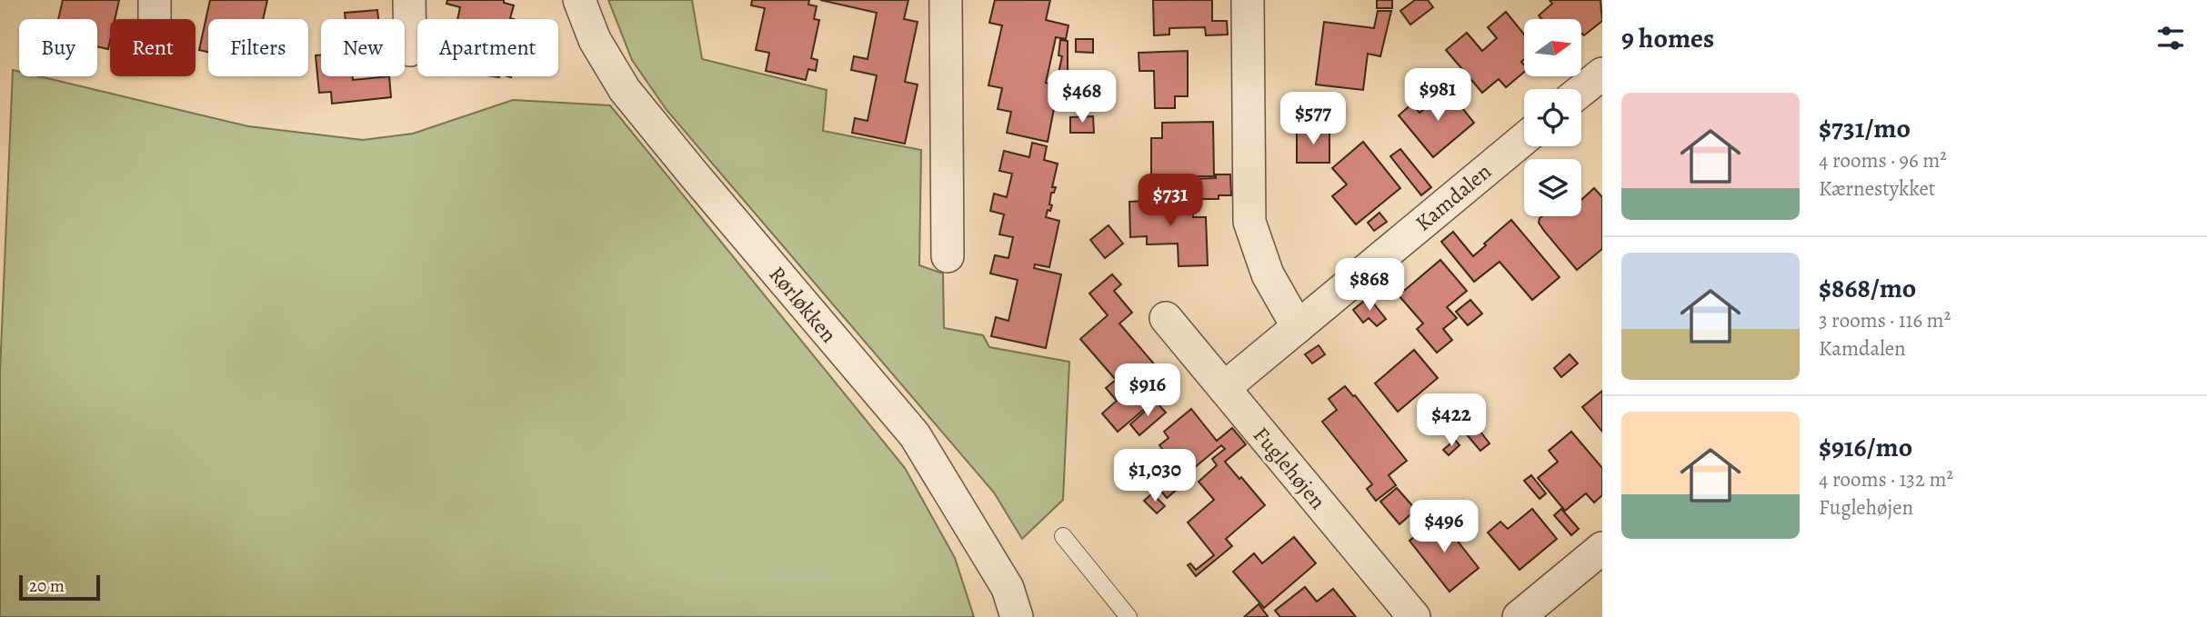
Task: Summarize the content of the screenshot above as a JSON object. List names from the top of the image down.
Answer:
{
  "streets": {
    "street": ["Kamdalen", "Rørløkken", "Fuglehøjen"]
  },
  "crossings": [
    ["Kamdalen", "Fuglehøjen"]
  ],
  "scale_bar": "20 m",
  "north": "right",
  "page": {
    "heading": "9 homes",
    "chip": [
      "Buy",
      "Rent",
      "Filters",
      "New",
      "Apartment"
    ],
    "price": [
      "$981",
      "$468",
      "$577",
      "$731",
      "$868",
      "$916",
      "$422",
      "$1,030",
      "$496"
    ],
    "list": [
      {
        "name": "$731/mo",
        "note": "4 rooms · 96 m² · Kærnestykket"
      },
      {
        "name": "$868/mo",
        "note": "3 rooms · 116 m² · Kamdalen"
      },
      {
        "name": "$916/mo",
        "note": "4 rooms · 132 m² · Fuglehøjen"
      }
    ],
    "scale": "20 m"
  }
}
